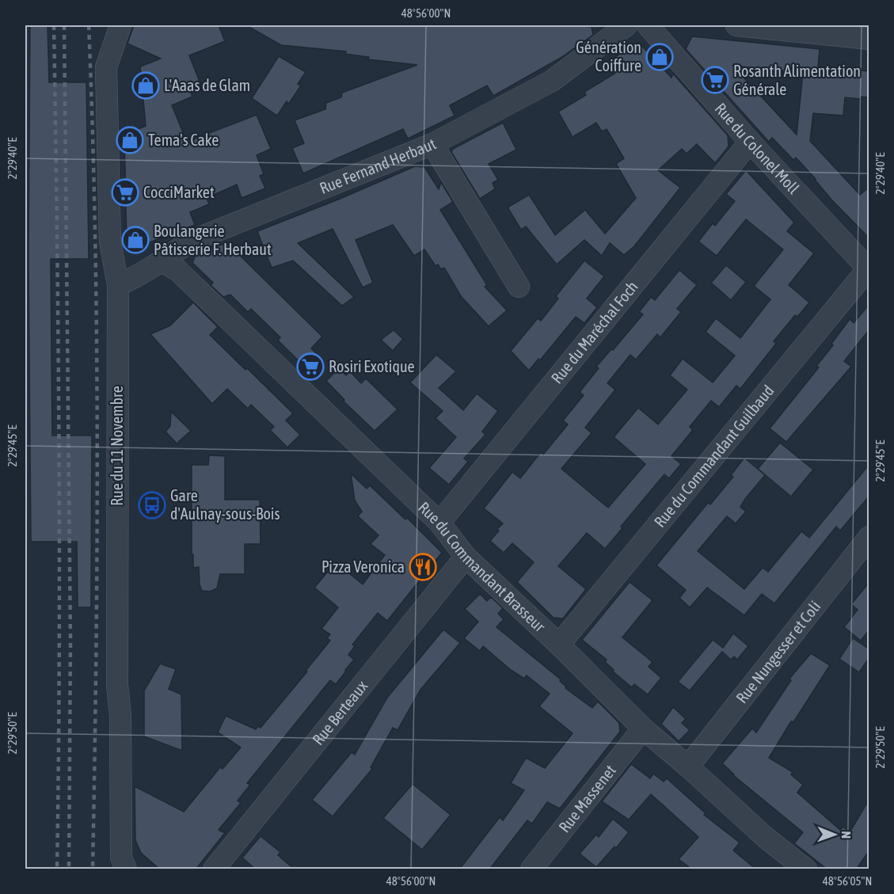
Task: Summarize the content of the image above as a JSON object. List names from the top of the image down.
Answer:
{
  "streets": {
    "street": [
      "Rue du Colonel Moll",
      "Rue Fernand Herbaut",
      "Rue du Maréchal Foch",
      "Rue du 11 Novembre",
      "Rue du Commandant Guilbaud",
      "Rue du Commandant Brasseur",
      "Rue Nungesser et Coli",
      "Rue Berteaux",
      "Rue Massenet"
    ]
  },
  "crossings": [
    ["Rue du Colonel Moll", "Rue du Maréchal Foch"],
    ["Rue du Colonel Moll", "Rue du Commandant Guilbaud"],
    ["Rue Fernand Herbaut", "Rue du 11 Novembre"],
    ["Rue Fernand Herbaut", "Rue du Commandant Brasseur"],
    ["Rue du Maréchal Foch", "Rue du Commandant Brasseur"],
    ["Rue du Commandant Guilbaud", "Rue du Commandant Brasseur"],
    ["Rue du Commandant Brasseur", "Rue Nungesser et Coli"],
    ["Rue du Commandant Brasseur", "Rue Berteaux"],
    ["Rue du Commandant Brasseur", "Rue Massenet"]
  ],
  "places": {
    "shop": [
      "Génération Coiffure",
      "L'Aaas de Glam",
      "Tema's Cake",
      "Boulangerie Pâtisserie F. Herbaut"
    ],
    "supermarket": ["Rosanth Alimentation Générale", "CocciMarket", "Rosiri Exotique"],
    "bus stop": ["Gare d'Aulnay-sous-Bois"],
    "restaurant": ["Pizza Veronica"]
  },
  "north": "right",
  "coordinates": [
    "48°56'00\"N",
    "2°29'40\"E",
    "2°29'45\"E",
    "2°29'50\"E",
    "48°56'05\"N"
  ]
}
